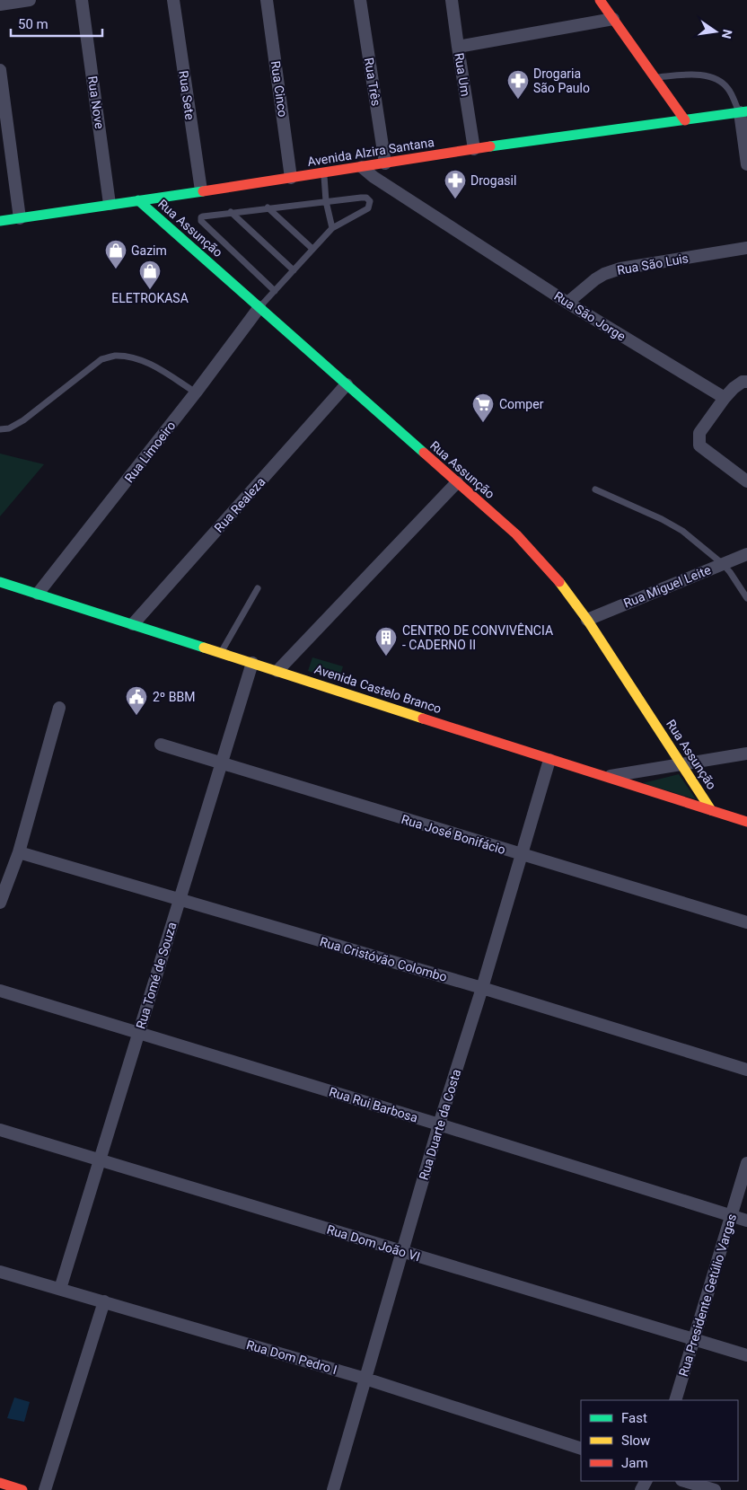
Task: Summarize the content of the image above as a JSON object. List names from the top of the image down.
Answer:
{
  "streets": {
    "street": [
      "Rua Um",
      "Rua Três",
      "Rua Cinco",
      "Rua Sete",
      "Rua Nove",
      "Avenida Alzira Santana",
      "Rua Assunção",
      "Rua São Luis",
      "Rua São Jorge",
      "Rua Limoeiro",
      "Rua Realeza",
      "Rua Miguel Leite",
      "Avenida Castelo Branco",
      "Rua José Bonifácio",
      "Rua Cristóvão Colombo",
      "Rua Tomé de Souza",
      "Rua Rui Barbosa",
      "Rua Duarte da Costa",
      "Rua Dom João VI",
      "Rua Presidente Getúlio Vargas",
      "Rua Dom Pedro I"
    ]
  },
  "crossings": [
    ["Rua Um", "Avenida Alzira Santana"],
    ["Rua Três", "Avenida Alzira Santana"],
    ["Rua Cinco", "Avenida Alzira Santana"],
    ["Rua Sete", "Avenida Alzira Santana"],
    ["Rua Nove", "Avenida Alzira Santana"],
    ["Avenida Alzira Santana", "Rua Assunção"],
    ["Avenida Alzira Santana", "Rua São Jorge"],
    ["Rua Assunção", "Rua Limoeiro"],
    ["Rua Assunção", "Rua Realeza"],
    ["Rua Assunção", "Rua Miguel Leite"],
    ["Rua Assunção", "Avenida Castelo Branco"],
    ["Rua São Luis", "Rua São Jorge"],
    ["Rua Limoeiro", "Avenida Castelo Branco"],
    ["Rua Realeza", "Avenida Castelo Branco"],
    ["Avenida Castelo Branco", "Rua Tomé de Souza"],
    ["Avenida Castelo Branco", "Rua Duarte da Costa"],
    ["Rua José Bonifácio", "Rua Tomé de Souza"],
    ["Rua José Bonifácio", "Rua Duarte da Costa"],
    ["Rua Cristóvão Colombo", "Rua Tomé de Souza"],
    ["Rua Cristóvão Colombo", "Rua Duarte da Costa"],
    ["Rua Tomé de Souza", "Rua Rui Barbosa"],
    ["Rua Tomé de Souza", "Rua Dom João VI"],
    ["Rua Tomé de Souza", "Rua Dom Pedro I"],
    ["Rua Rui Barbosa", "Rua Duarte da Costa"],
    ["Rua Rui Barbosa", "Rua Presidente Getúlio Vargas"],
    ["Rua Duarte da Costa", "Rua Dom João VI"],
    ["Rua Duarte da Costa", "Rua Dom Pedro I"],
    ["Rua Dom João VI", "Rua Presidente Getúlio Vargas"]
  ],
  "places": {
    "pharmacy": ["Drogaria São Paulo", "Drogasil"],
    "shop": ["Gazim", "ELETROKASA"],
    "supermarket": ["Comper"],
    "building": ["CENTRO DE CONVIVÊNCIA - CADERNO II"],
    "public building": ["2º BBM"]
  },
  "legend": ["Fast", "Slow", "Jam"],
  "scale_bar": "50 m",
  "north": "right"
}
